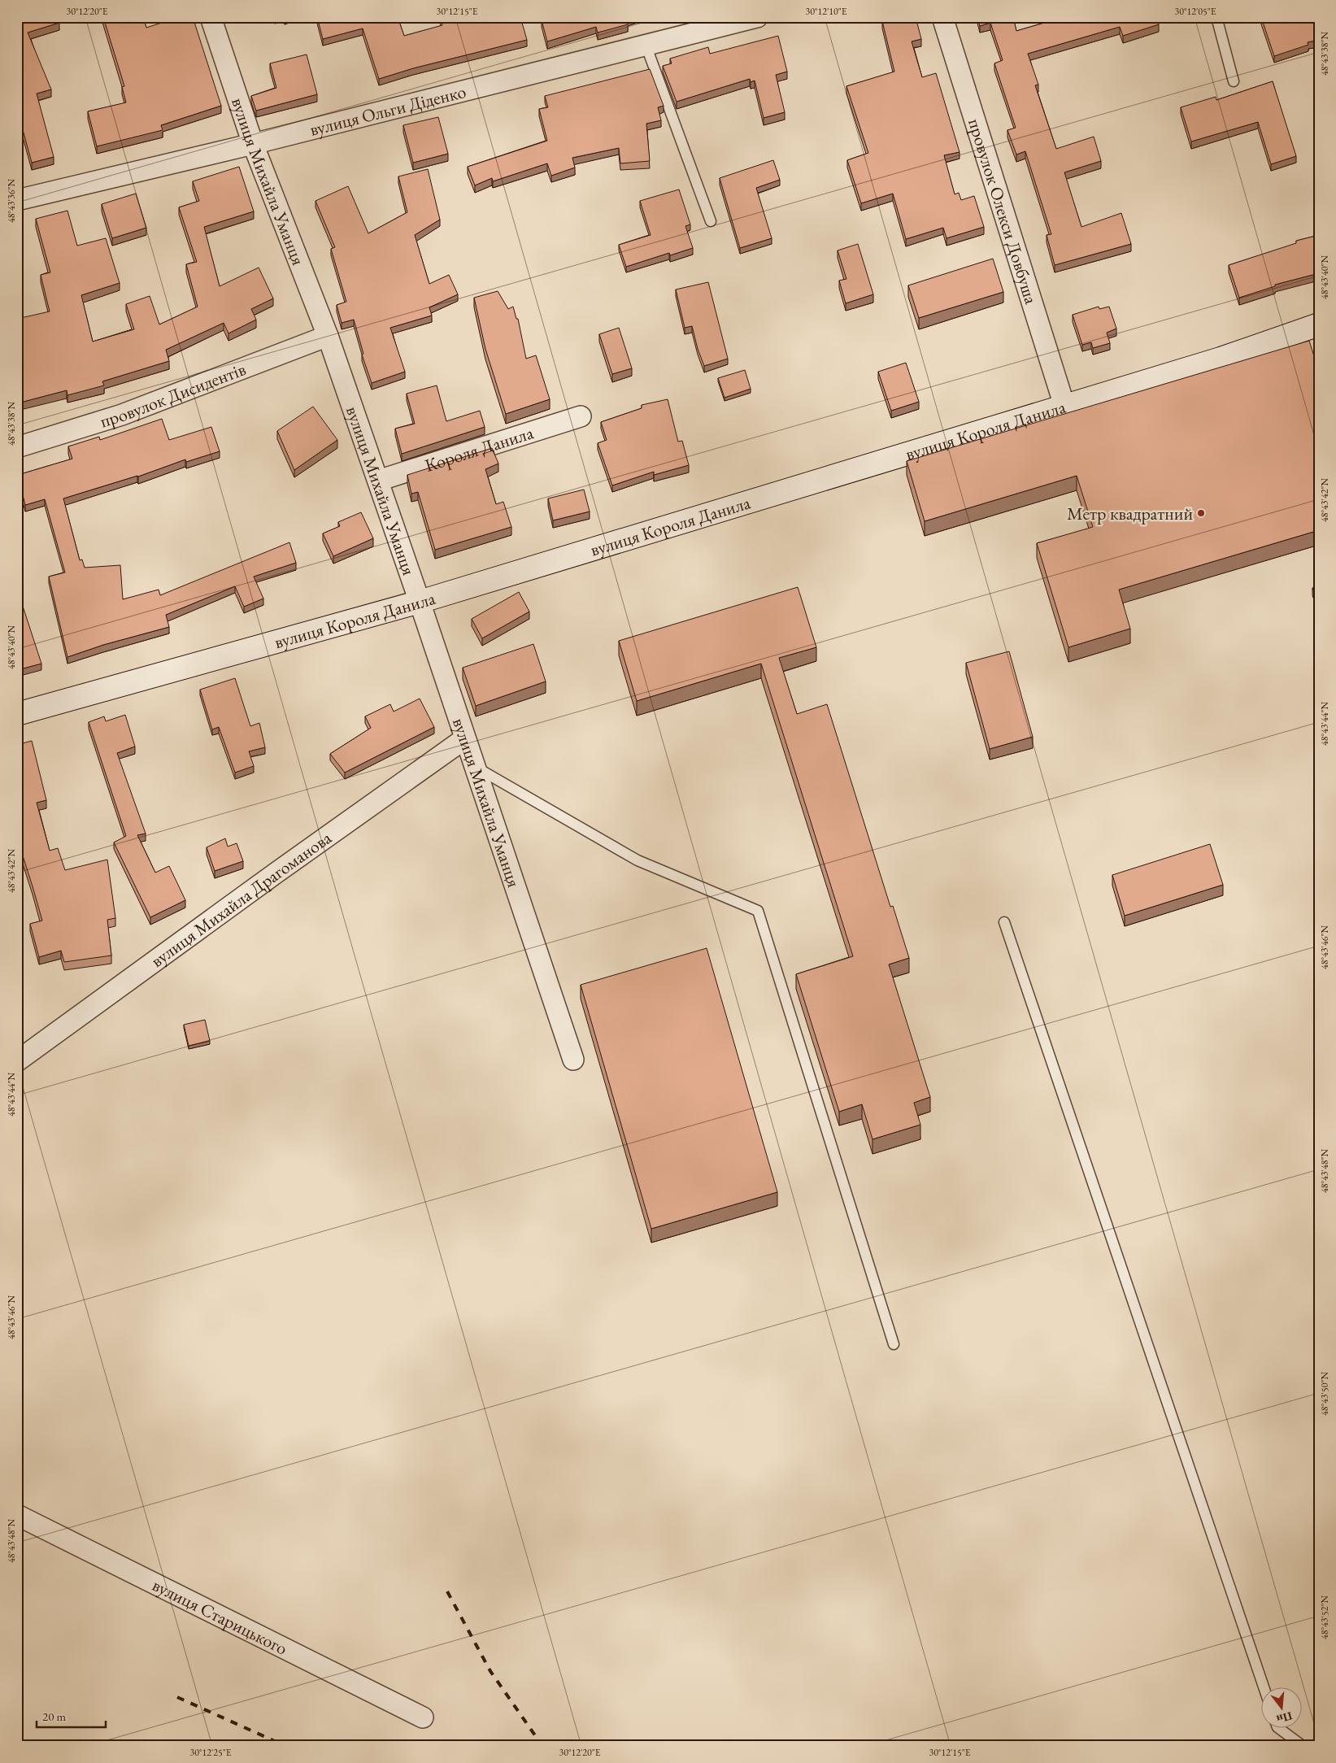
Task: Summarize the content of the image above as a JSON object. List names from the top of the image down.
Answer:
{
  "streets": {
    "main road": ["вулиця Короля Данила"],
    "street": [
      "вулиця Ольги Діденко",
      "вулиця Михайла Уманця",
      "провулок Олекси Довбуша",
      "провулок Дисидентів",
      "Короля Данила",
      "вулиця Михайла Драгоманова",
      "вулиця Старицького"
    ]
  },
  "crossings": [
    ["вулиця Ольги Діденко", "вулиця Михайла Уманця"],
    ["вулиця Михайла Уманця", "провулок Дисидентів"],
    ["вулиця Михайла Уманця", "вулиця Короля Данила"],
    ["вулиця Михайла Уманця", "Короля Данила"],
    ["вулиця Михайла Уманця", "вулиця Михайла Драгоманова"],
    ["провулок Олекси Довбуша", "вулиця Короля Данила"]
  ],
  "places": ["Метр квадратний"],
  "scale_bar": "20 m",
  "north": "bottom",
  "coordinates": [
    "30°12'20\"E",
    "30°12'15\"E",
    "30°12'10\"E",
    "30°12'05\"E",
    "48°43'38\"N",
    "48°43'36\"N",
    "48°43'40\"N",
    "48°43'42\"N",
    "48°43'44\"N",
    "48°43'46\"N",
    "48°43'48\"N",
    "48°43'50\"N",
    "48°43'52\"N",
    "30°12'25\"E"
  ]
}
